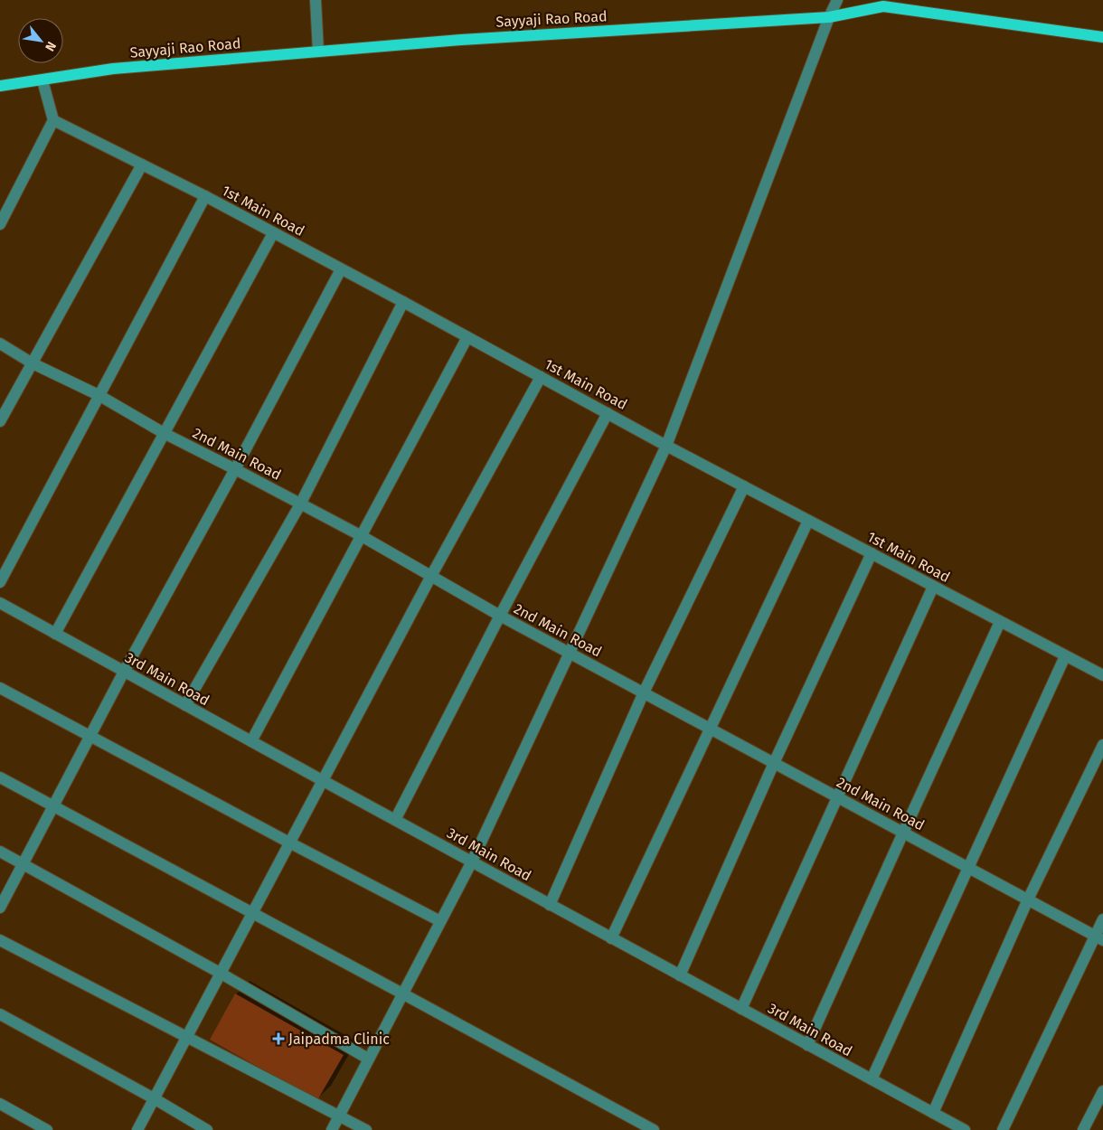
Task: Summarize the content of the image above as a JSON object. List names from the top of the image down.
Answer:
{
  "streets": {
    "main road": ["Sayyaji Rao Road"],
    "street": ["1st Main Road", "2nd Main Road", "3rd Main Road"]
  },
  "places": {
    "health": ["Jaipadma Clinic"]
  },
  "north": "bottom right"
}
